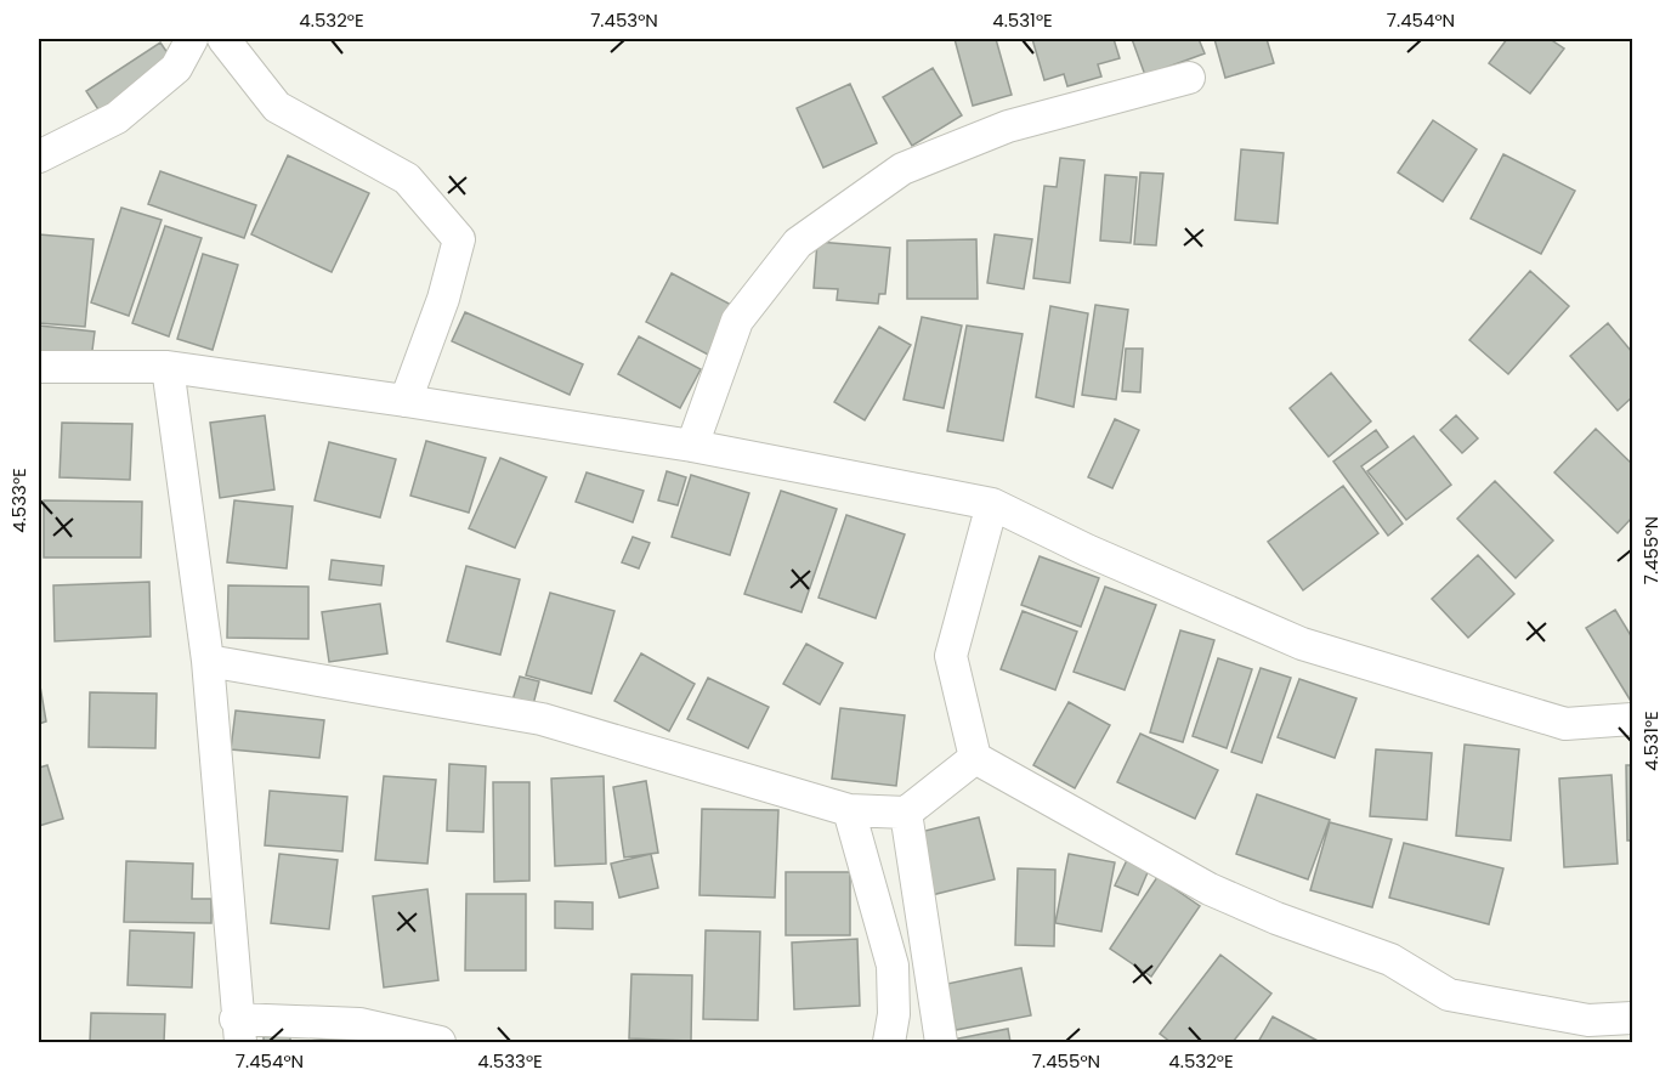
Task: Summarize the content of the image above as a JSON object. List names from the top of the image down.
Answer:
{
  "coordinates": [
    "4.532°E",
    "7.453°N",
    "4.531°E",
    "7.454°N",
    "4.533°E",
    "7.455°N"
  ]
}
